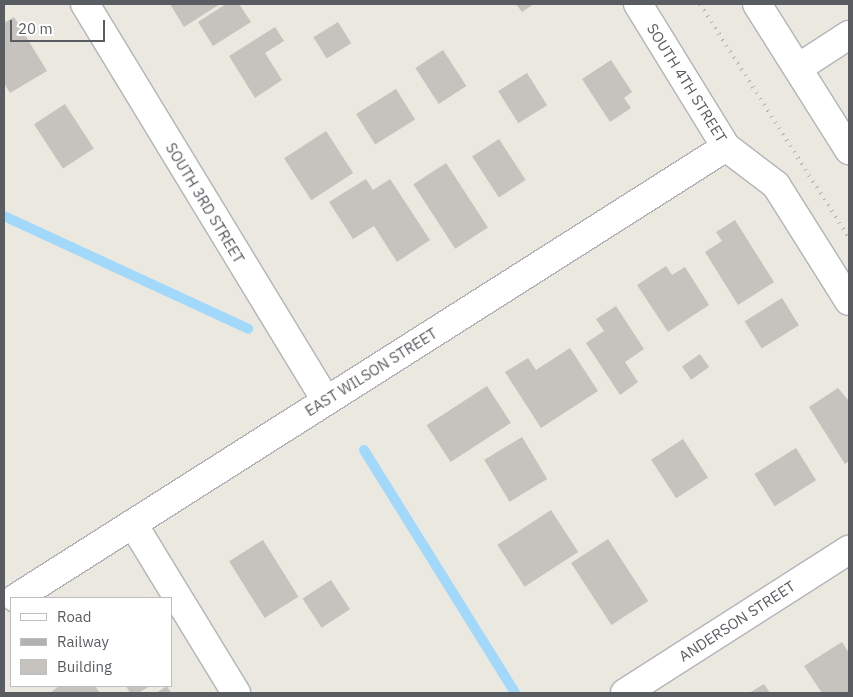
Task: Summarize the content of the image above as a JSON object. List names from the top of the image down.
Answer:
{
  "streets": {
    "street": [
      "SOUTH 4TH STREET",
      "SOUTH 3RD STREET",
      "EAST WILSON STREET",
      "ANDERSON STREET"
    ]
  },
  "crossings": [
    ["SOUTH 4TH STREET", "EAST WILSON STREET"],
    ["SOUTH 3RD STREET", "EAST WILSON STREET"]
  ],
  "legend": ["Road", "Railway", "Building"],
  "scale_bar": "20 m"
}
